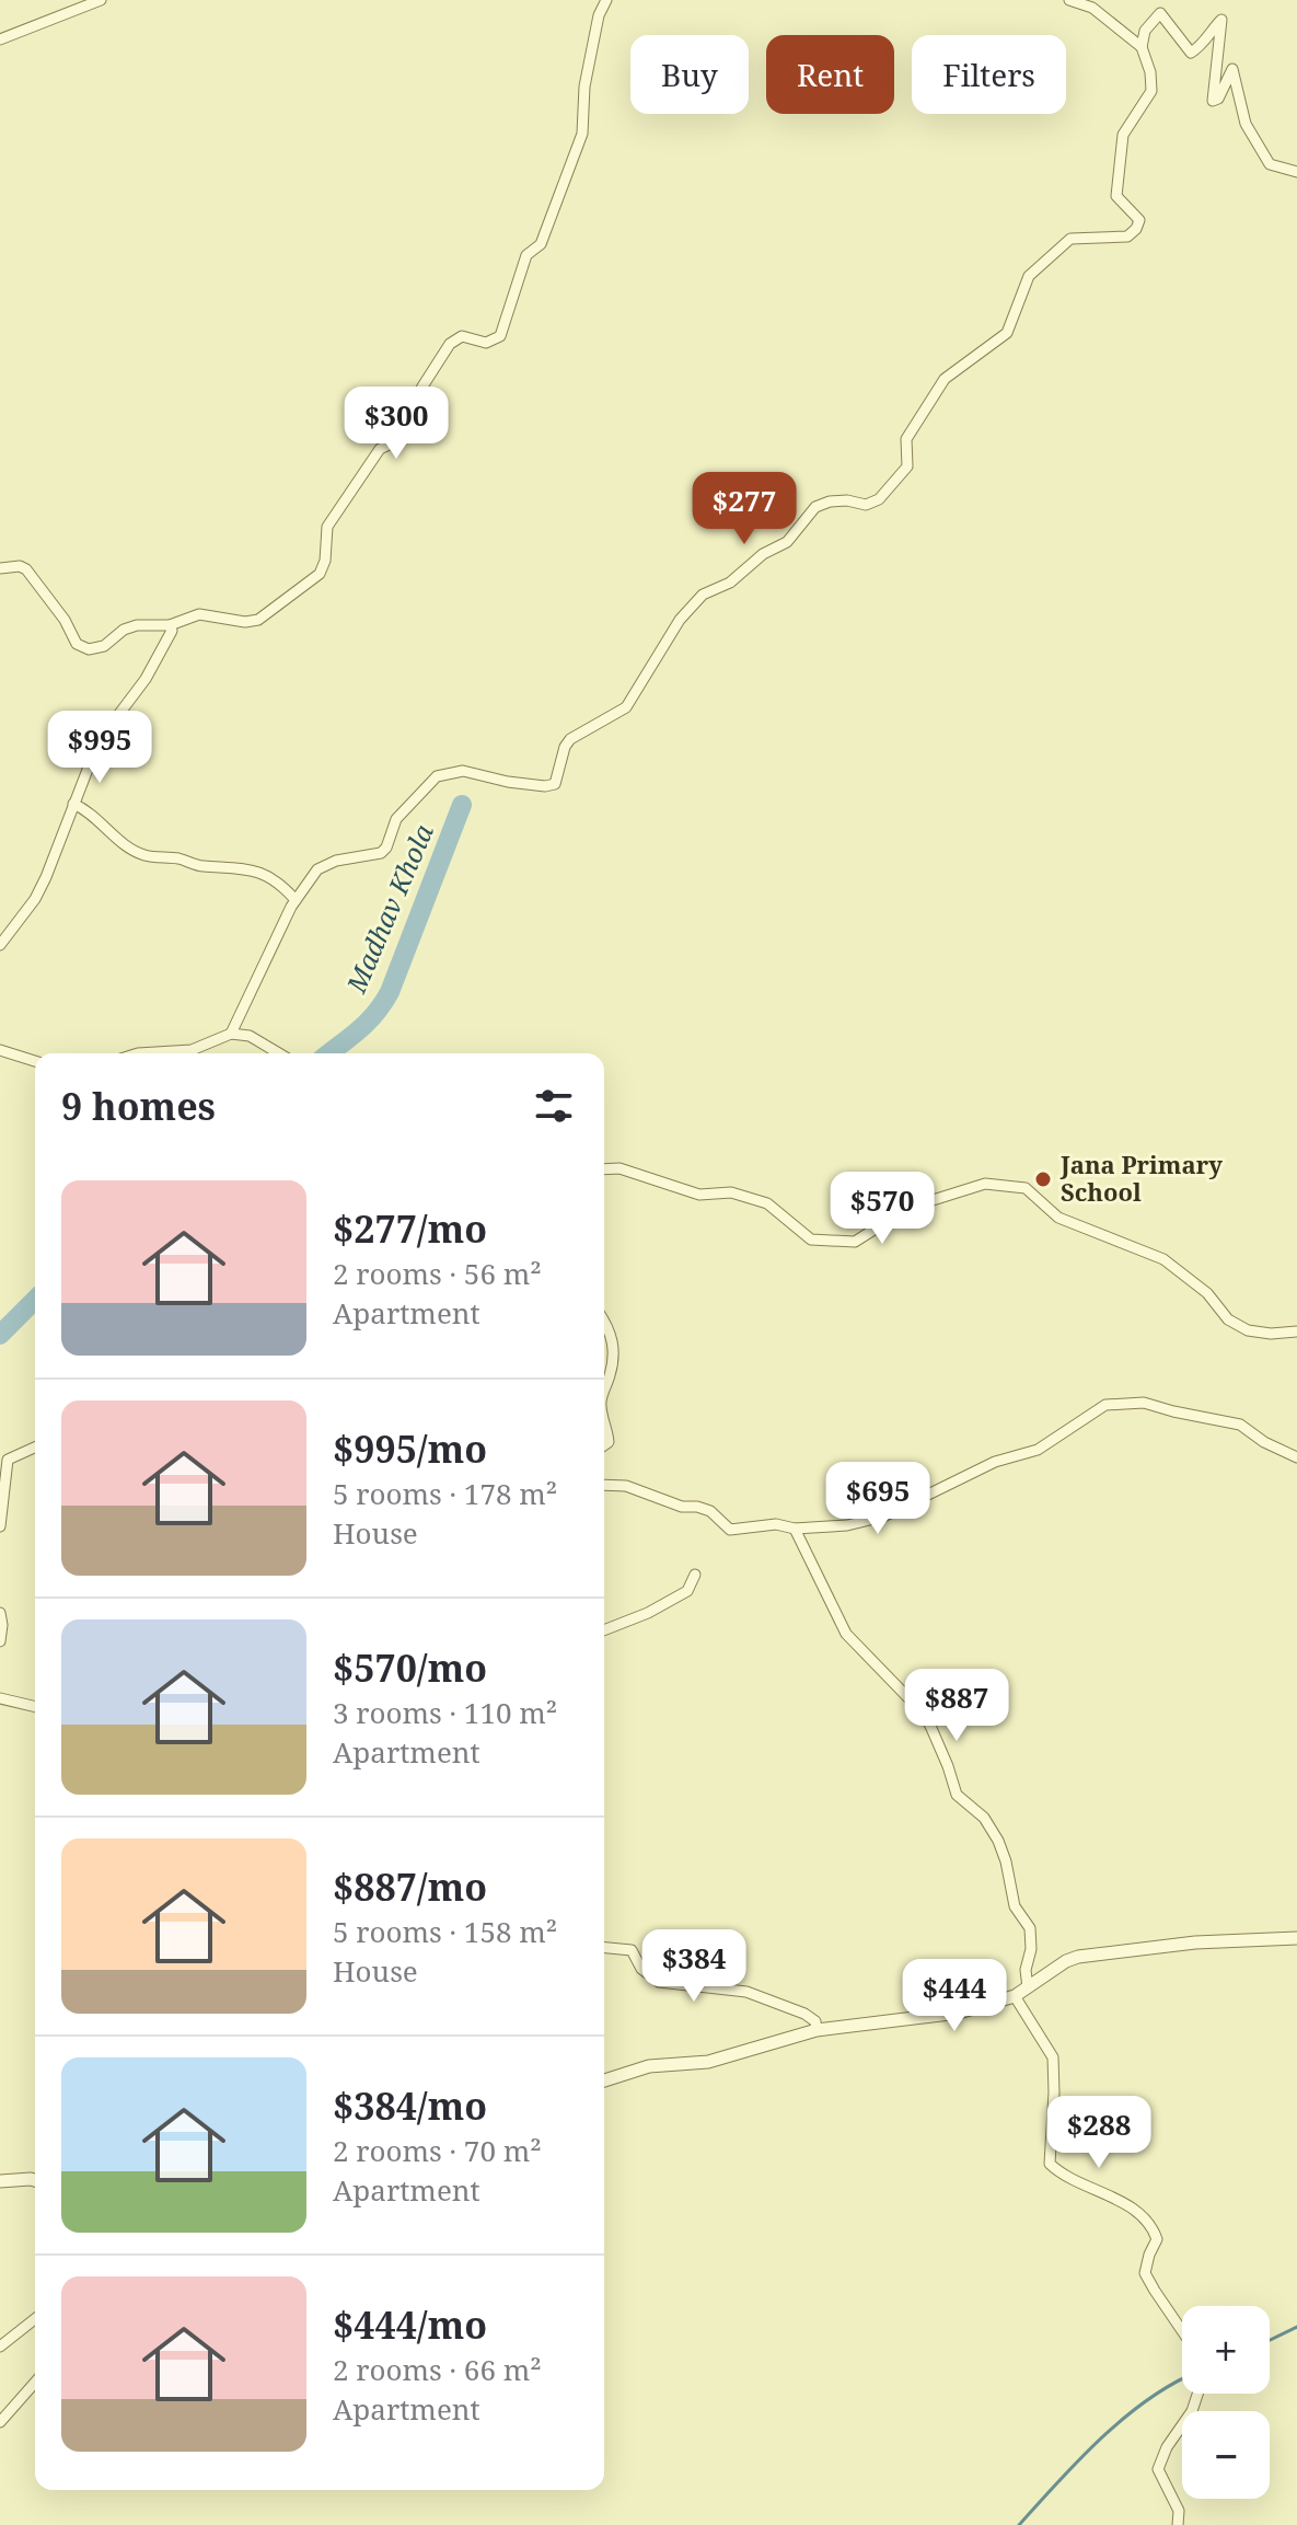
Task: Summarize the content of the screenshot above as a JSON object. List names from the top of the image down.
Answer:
{
  "water": ["Madhav Khola"],
  "places": ["Jana Primary School"],
  "page": {
    "chip": ["Buy", "Rent", "Filters"],
    "price": [
      "$300",
      "$277",
      "$995",
      "$570",
      "$695",
      "$887",
      "$384",
      "$444",
      "$288"
    ],
    "heading": "9 homes",
    "list": [
      {
        "name": "$277/mo",
        "note": "2 rooms · 56 m² · Apartment"
      },
      {
        "name": "$995/mo",
        "note": "5 rooms · 178 m² · House"
      },
      {
        "name": "$570/mo",
        "note": "3 rooms · 110 m² · Apartment"
      },
      {
        "name": "$887/mo",
        "note": "5 rooms · 158 m² · House"
      },
      {
        "name": "$384/mo",
        "note": "2 rooms · 70 m² · Apartment"
      },
      {
        "name": "$444/mo",
        "note": "2 rooms · 66 m² · Apartment"
      }
    ],
    "map_buttons": ["+", "−"]
  }
}
